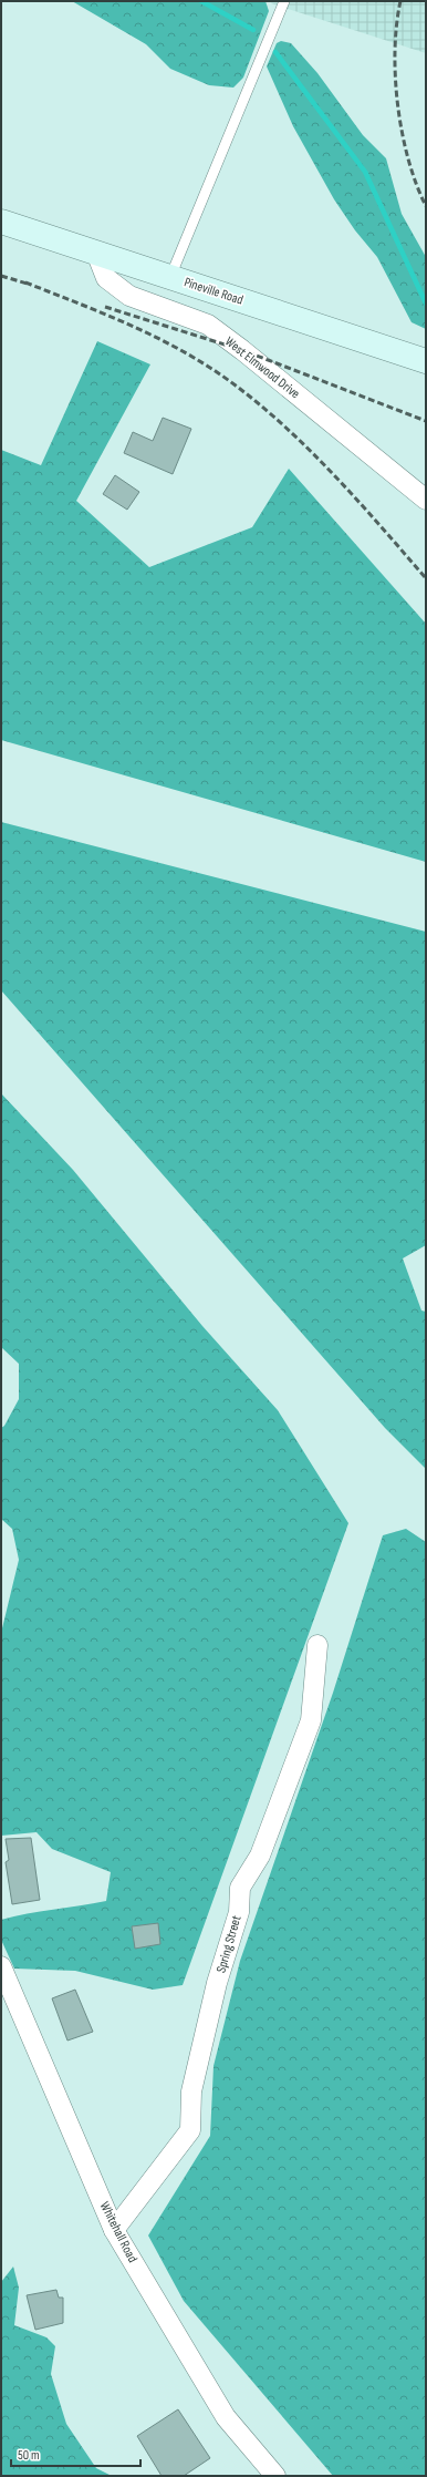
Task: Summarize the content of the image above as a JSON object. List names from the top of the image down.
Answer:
{
  "streets": {
    "main road": ["Pineville Road"],
    "street": ["West Elmwood Drive", "Spring Street", "Whitehall Road"]
  },
  "crossings": [
    ["Pineville Road", "West Elmwood Drive"],
    ["Spring Street", "Whitehall Road"]
  ],
  "scale_bar": "50 m"
}
